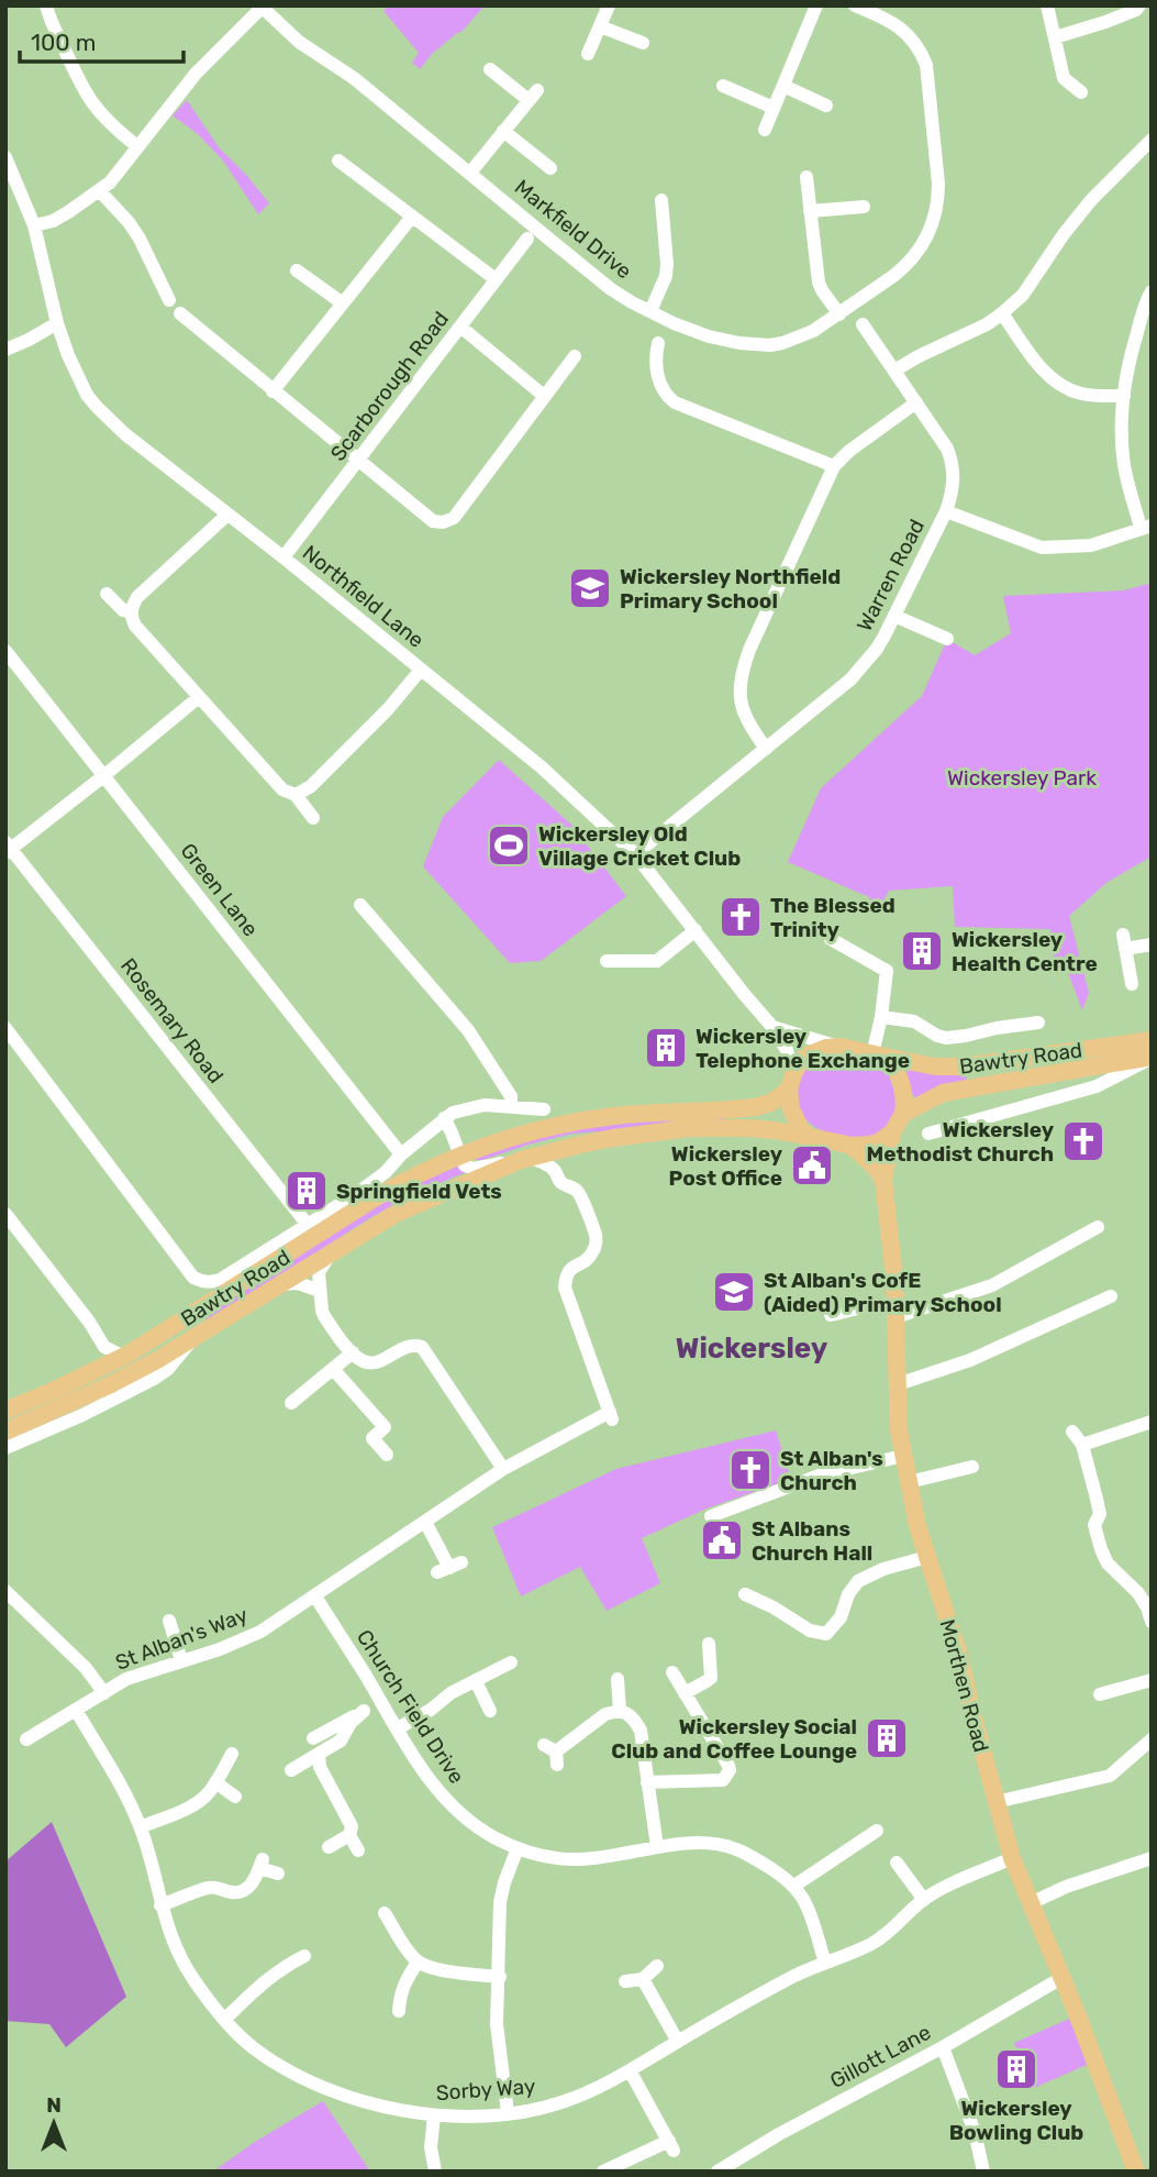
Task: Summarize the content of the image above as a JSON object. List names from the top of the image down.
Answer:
{
  "streets": {
    "main road": ["Bawtry Road", "Morthen Road"],
    "street": [
      "Markfield Drive",
      "Scarborough Road",
      "Warren Road",
      "Northfield Lane",
      "Green Lane",
      "Rosemary Road",
      "St Alban's Way",
      "Church Field Drive",
      "Gillott Lane",
      "Sorby Way"
    ]
  },
  "crossings": [
    ["Scarborough Road", "Northfield Lane"],
    ["Warren Road", "Northfield Lane"],
    ["Northfield Lane", "Bawtry Road"],
    ["Northfield Lane", "Morthen Road"],
    ["Green Lane", "Bawtry Road"],
    ["Rosemary Road", "Bawtry Road"],
    ["Bawtry Road", "Morthen Road"],
    ["St Alban's Way", "Church Field Drive"],
    ["St Alban's Way", "Sorby Way"],
    ["Morthen Road", "Gillott Lane"],
    ["Morthen Road", "Sorby Way"],
    ["Church Field Drive", "Sorby Way"]
  ],
  "districts": ["Wickersley"],
  "parks": ["Wickersley Park"],
  "places": {
    "school or university": ["Wickersley Northfield Primary School", "St Alban's CofE (Aided) Primary School"],
    "sports": ["Wickersley Old Village Cricket Club"],
    "church": ["The Blessed Trinity", "Wickersley Methodist Church", "St Alban's Church"],
    "building": [
      "Wickersley Health Centre",
      "Wickersley Telephone Exchange",
      "Springfield Vets",
      "Wickersley Social Club and Coffee Lounge",
      "Wickersley Bowling Club"
    ],
    "public building": ["Wickersley Post Office", "St Albans Church Hall"]
  },
  "scale_bar": "100 m",
  "north": "top"
}
